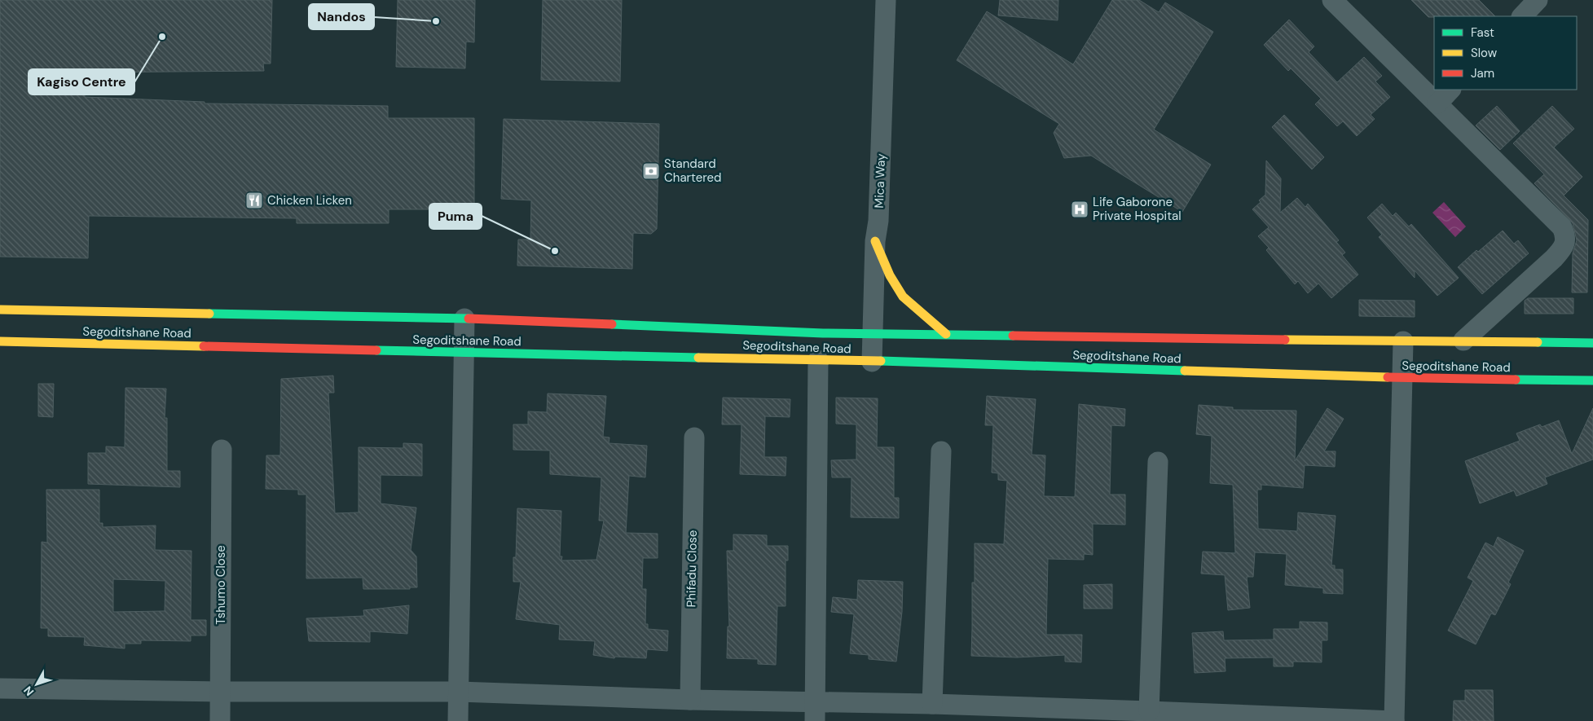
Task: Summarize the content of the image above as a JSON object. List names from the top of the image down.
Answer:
{
  "streets": {
    "main road": ["Segoditshane Road"],
    "street": ["Mica Way", "Phifadu Close", "Tshumo Close"]
  },
  "crossings": [
    ["Mica Way", "Segoditshane Road"]
  ],
  "places": {
    "other": ["Nandos", "Kagiso Centre", "Puma"],
    "bank": ["Standard Chartered"],
    "restaurant": ["Chicken Licken"],
    "hospital": ["Life Gaborone Private Hospital"]
  },
  "legend": ["Fast", "Slow", "Jam"],
  "north": "bottom left"
}
